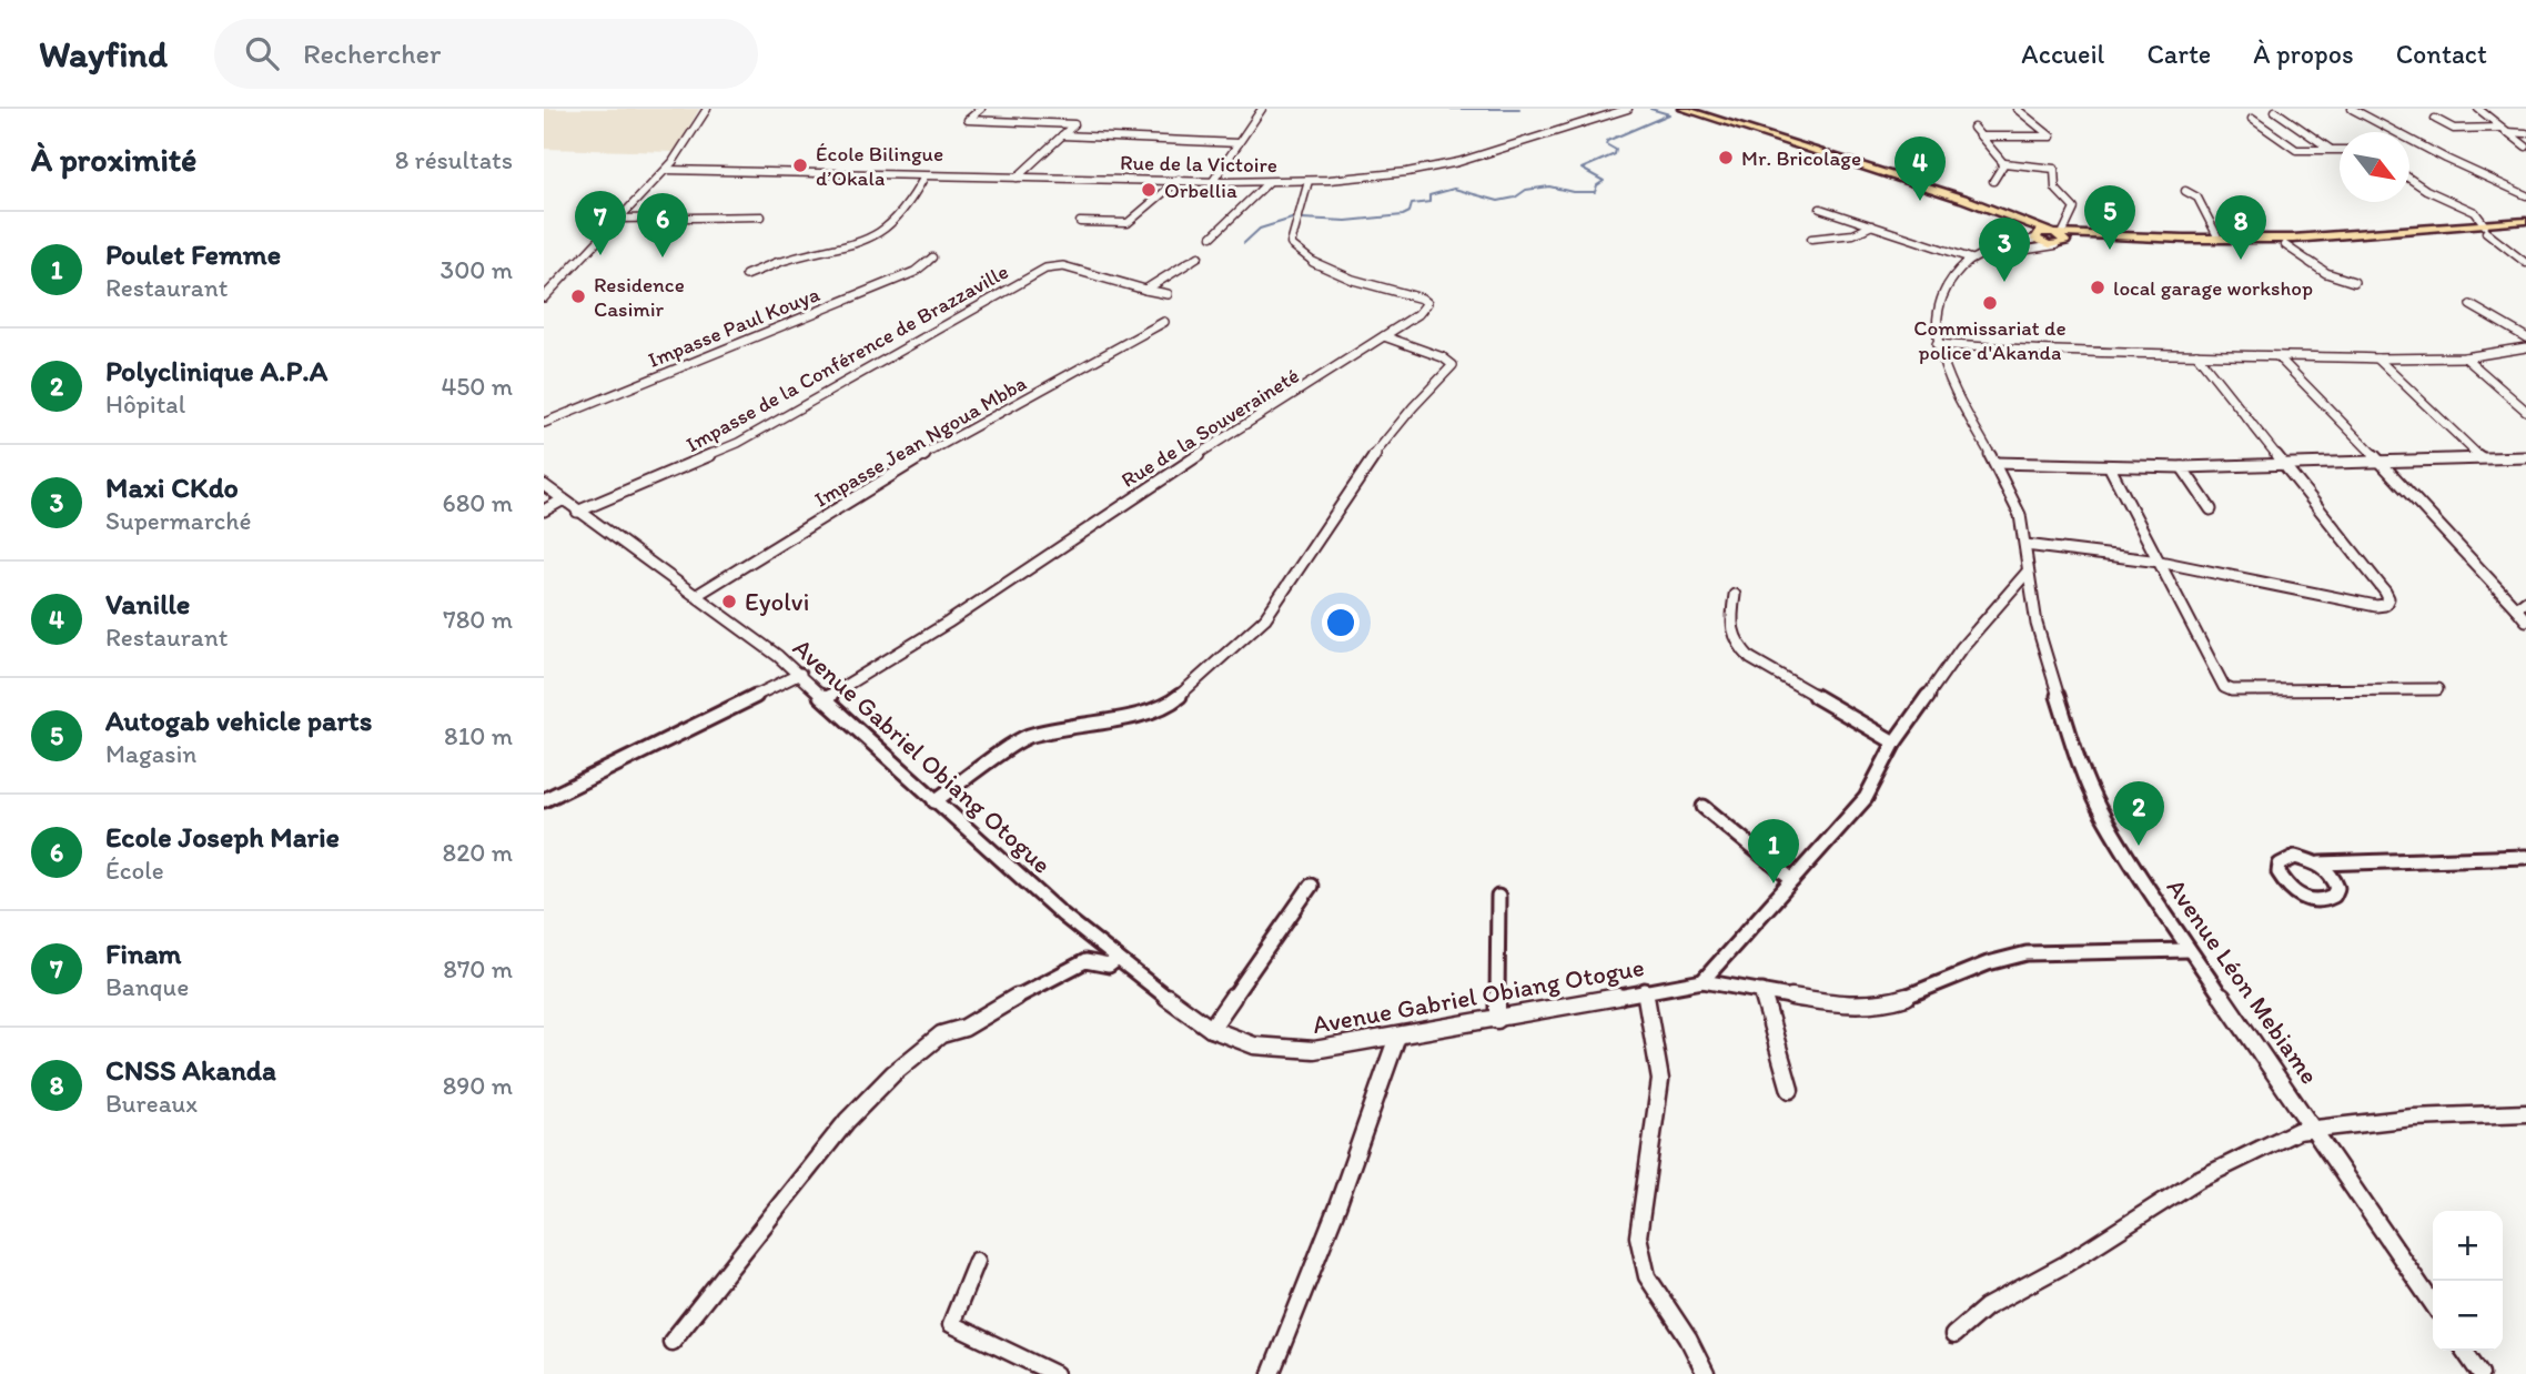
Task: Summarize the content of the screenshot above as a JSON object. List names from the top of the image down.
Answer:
{
  "streets": {
    "street": [
      "Rue de la Victoire",
      "Impasse Paul Kouya",
      "Impasse de la Conférence de Brazzaville",
      "Rue de la Souveraineté",
      "Impasse Jean Ngoua Mbba",
      "Avenue Gabriel Obiang Otogue",
      "Avenue Léon Mebiame"
    ]
  },
  "crossings": [
    ["Rue de la Victoire", "Rue de la Souveraineté"],
    ["Impasse de la Conférence de Brazzaville", "Avenue Gabriel Obiang Otogue"],
    ["Rue de la Souveraineté", "Avenue Gabriel Obiang Otogue"],
    ["Impasse Jean Ngoua Mbba", "Avenue Gabriel Obiang Otogue"],
    ["Avenue Gabriel Obiang Otogue", "Avenue Léon Mebiame"]
  ],
  "places": [
    "Mr. Bricolage",
    "École Bilingue d’Okala",
    "Orbellia",
    "local garage workshop",
    "Residence Casimir",
    "Commissariat de police d'Akanda",
    "Eyolvi"
  ],
  "north": "bottom right",
  "page": {
    "header": "Wayfind",
    "search": "Rechercher",
    "nav": [
      "Accueil",
      "Carte",
      "À propos",
      "Contact"
    ],
    "heading": ["À proximité", "8 résultats"],
    "pins": [
      "4",
      "5",
      "7",
      "6",
      "8",
      "3",
      "2",
      "1"
    ],
    "list": [
      {
        "mark": "1",
        "name": "Poulet Femme",
        "note": "Restaurant",
        "value": "300 m"
      },
      {
        "mark": "2",
        "name": "Polyclinique A.P.A",
        "note": "Hôpital",
        "value": "450 m"
      },
      {
        "mark": "3",
        "name": "Maxi CKdo",
        "note": "Supermarché",
        "value": "680 m"
      },
      {
        "mark": "4",
        "name": "Vanille",
        "note": "Restaurant",
        "value": "780 m"
      },
      {
        "mark": "5",
        "name": "Autogab vehicle parts",
        "note": "Magasin",
        "value": "810 m"
      },
      {
        "mark": "6",
        "name": "Ecole Joseph Marie",
        "note": "École",
        "value": "820 m"
      },
      {
        "mark": "7",
        "name": "Finam",
        "note": "Banque",
        "value": "870 m"
      },
      {
        "mark": "8",
        "name": "CNSS Akanda",
        "note": "Bureaux",
        "value": "890 m"
      }
    ],
    "map_buttons": ["+", "−"]
  }
}
